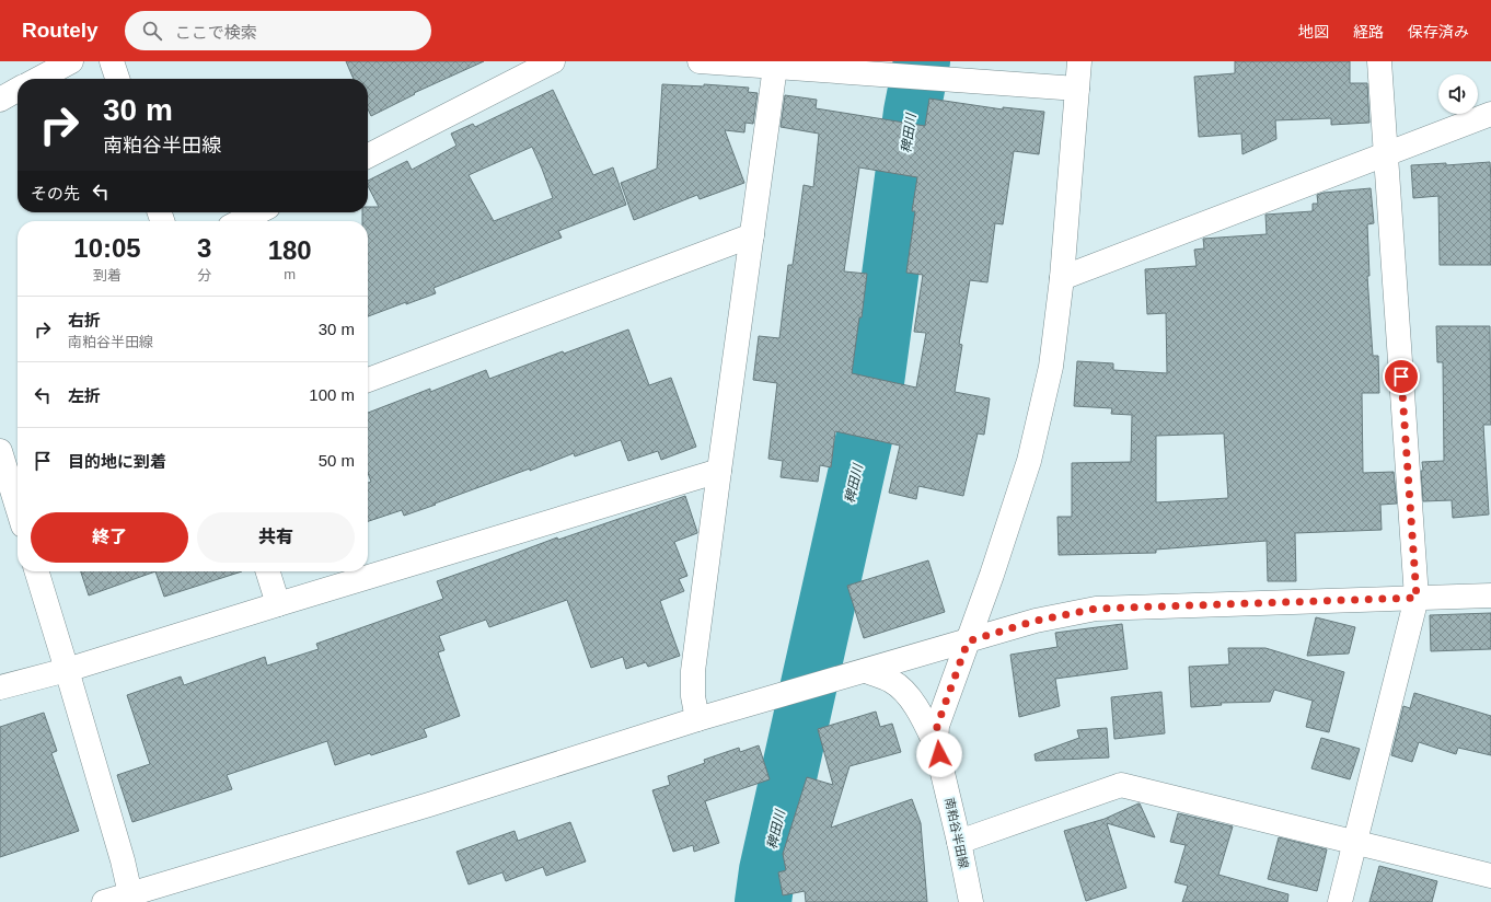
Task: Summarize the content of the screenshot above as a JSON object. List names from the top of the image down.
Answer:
{
  "streets": {
    "street": ["南粕谷半田線"]
  },
  "water": ["稗田川"],
  "page": {
    "header": "Routely",
    "search": "ここで検索",
    "nav": ["地図", "経路", "保存済み"],
    "turn": ["30 m", "南粕谷半田線"],
    "then": "その先",
    "eta": [
      "10:05",
      "到着",
      "3",
      "分",
      "180",
      "m"
    ],
    "list": [
      {
        "name": "右折",
        "note": "南粕谷半田線",
        "value": "30 m"
      },
      {
        "name": "左折",
        "value": "100 m"
      },
      {
        "name": "目的地に到着",
        "value": "50 m"
      }
    ],
    "buttons": ["終了", "共有"]
  }
}
